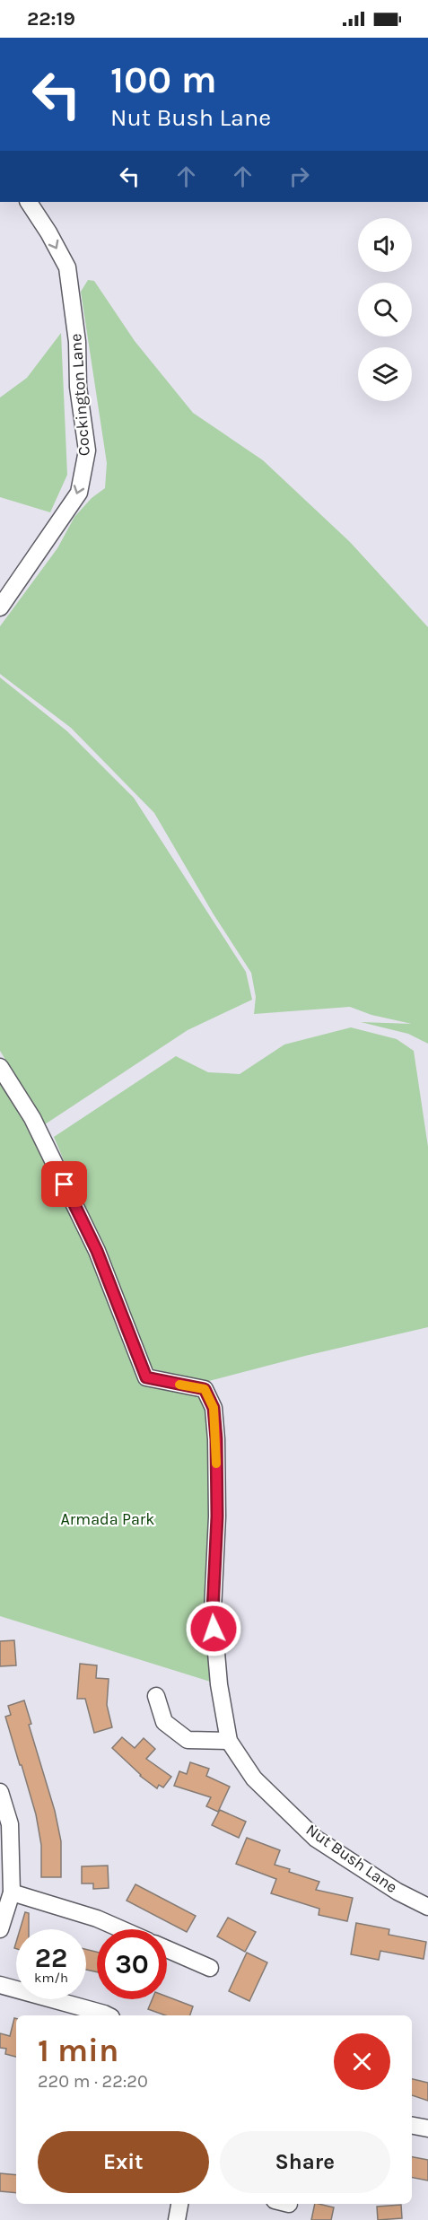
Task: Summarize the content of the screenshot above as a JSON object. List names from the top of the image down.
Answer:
{
  "streets": {
    "street": ["Cockington Lane", "Nut Bush Lane"]
  },
  "one_way": ["Cockington Lane"],
  "parks": ["Armada Park"],
  "page": {
    "status": "22:19",
    "turn": ["100 m", "Nut Bush Lane"],
    "speed": "22 km/h",
    "limit": "30",
    "heading": ["1 min", "220 m · 22:20"],
    "buttons": ["Exit", "Share"]
  }
}
